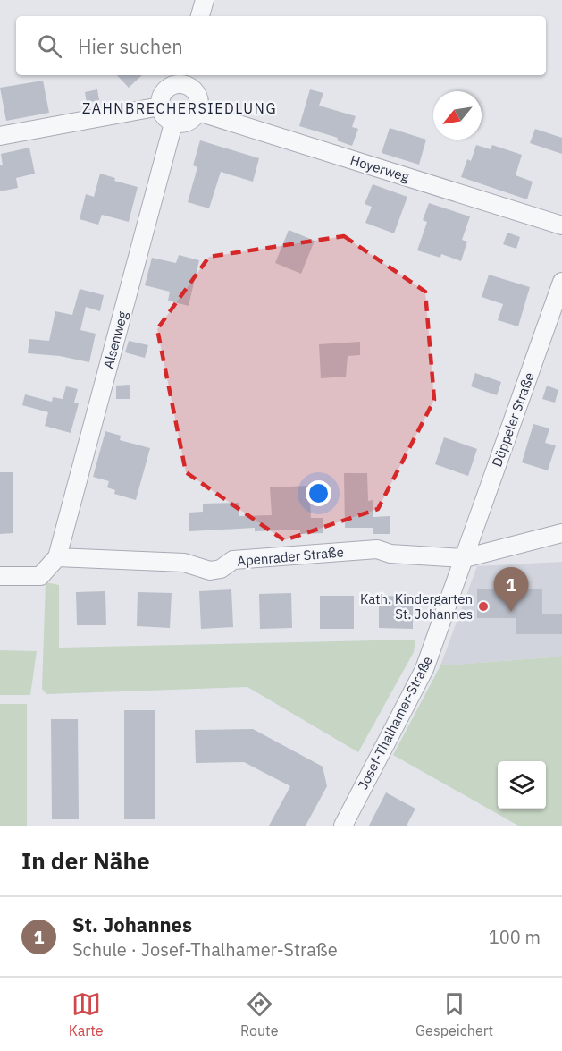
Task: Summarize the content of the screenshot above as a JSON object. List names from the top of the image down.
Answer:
{
  "streets": {
    "street": [
      "Hoyerweg",
      "Alsenweg",
      "Düppeler Straße",
      "Apenrader Straße",
      "Josef-Thalhamer-Straße"
    ]
  },
  "crossings": [
    ["Hoyerweg", "Alsenweg"],
    ["Alsenweg", "Apenrader Straße"],
    ["Düppeler Straße", "Apenrader Straße"],
    ["Düppeler Straße", "Josef-Thalhamer-Straße"],
    ["Apenrader Straße", "Josef-Thalhamer-Straße"]
  ],
  "districts": ["ZAHNBRECHERSIEDLUNG"],
  "places": ["Kath. Kindergarten St. Johannes"],
  "north": "bottom left",
  "page": {
    "search": "Hier suchen",
    "pins": "1",
    "heading": "In der Nähe",
    "list": [
      {
        "mark": "1",
        "name": "St. Johannes",
        "note": "Schule · Josef-Thalhamer-Straße",
        "value": "100 m"
      }
    ],
    "nav": ["Karte", "Route", "Gespeichert"]
  }
}
